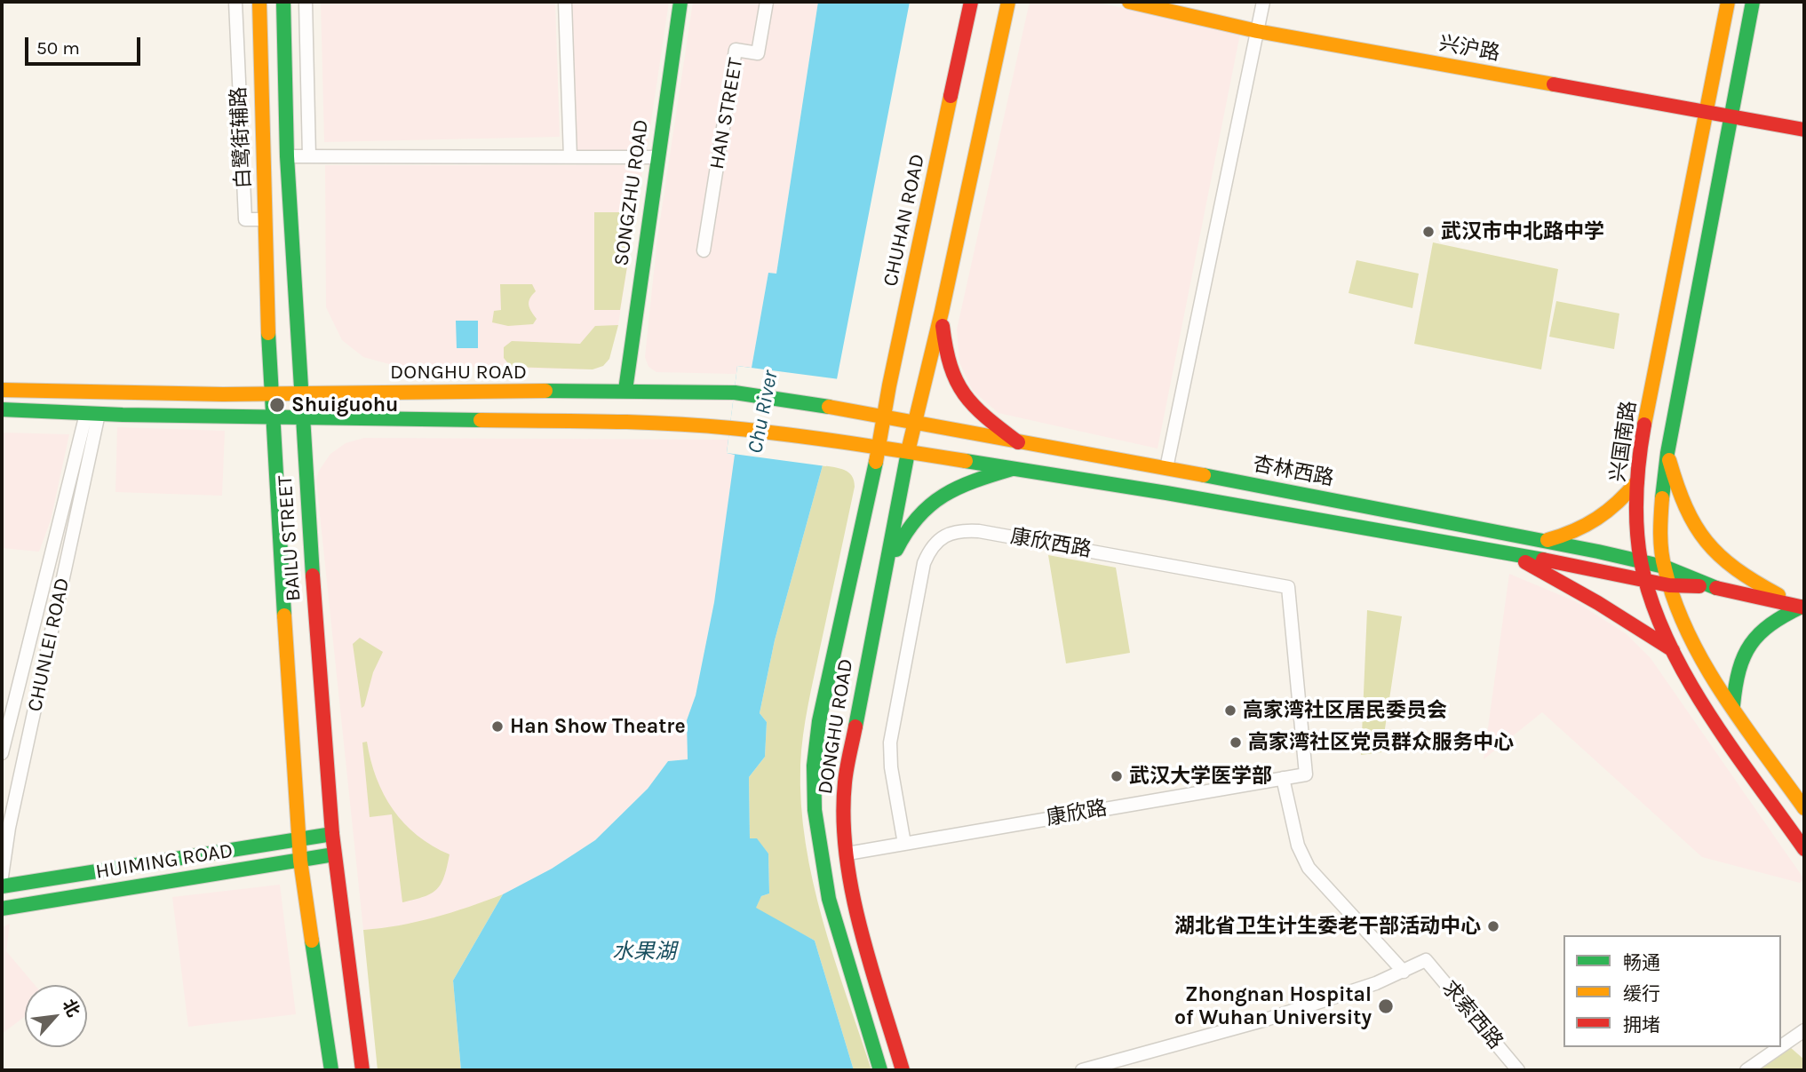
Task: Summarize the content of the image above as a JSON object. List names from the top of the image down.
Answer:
{
  "streets": {
    "main road": [
      "兴沪路",
      "SONGZHU ROAD",
      "CHUHAN ROAD",
      "DONGHU ROAD",
      "兴国南路",
      "杏林西路",
      "BAILU STREET",
      "HUIMING ROAD"
    ],
    "street": [
      "HAN STREET",
      "白鹭街辅路",
      "康欣西路",
      "CHUNLEI ROAD",
      "康欣路",
      "求索西路"
    ]
  },
  "crossings": [
    ["兴沪路", "兴国南路"],
    ["白鹭街辅路", "BAILU STREET"],
    ["SONGZHU ROAD", "DONGHU ROAD"],
    ["CHUHAN ROAD", "DONGHU ROAD"],
    ["DONGHU ROAD", "杏林西路"],
    ["DONGHU ROAD", "BAILU STREET"],
    ["DONGHU ROAD", "康欣路"],
    ["兴国南路", "杏林西路"],
    ["BAILU STREET", "HUIMING ROAD"],
    ["康欣西路", "康欣路"]
  ],
  "water": ["Chu River", "水果湖"],
  "places": [
    "武汉市中北路中学",
    "Shuiguohu",
    "高家湾社区居民委员会",
    "Han Show Theatre",
    "高家湾社区党员群众服务中心",
    "武汉大学医学部",
    "湖北省卫生计生委老干部活动中心",
    "Zhongnan Hospital of Wuhan University"
  ],
  "legend": ["畅通", "缓行", "拥堵"],
  "scale_bar": "50 m",
  "north": "top right"
}
